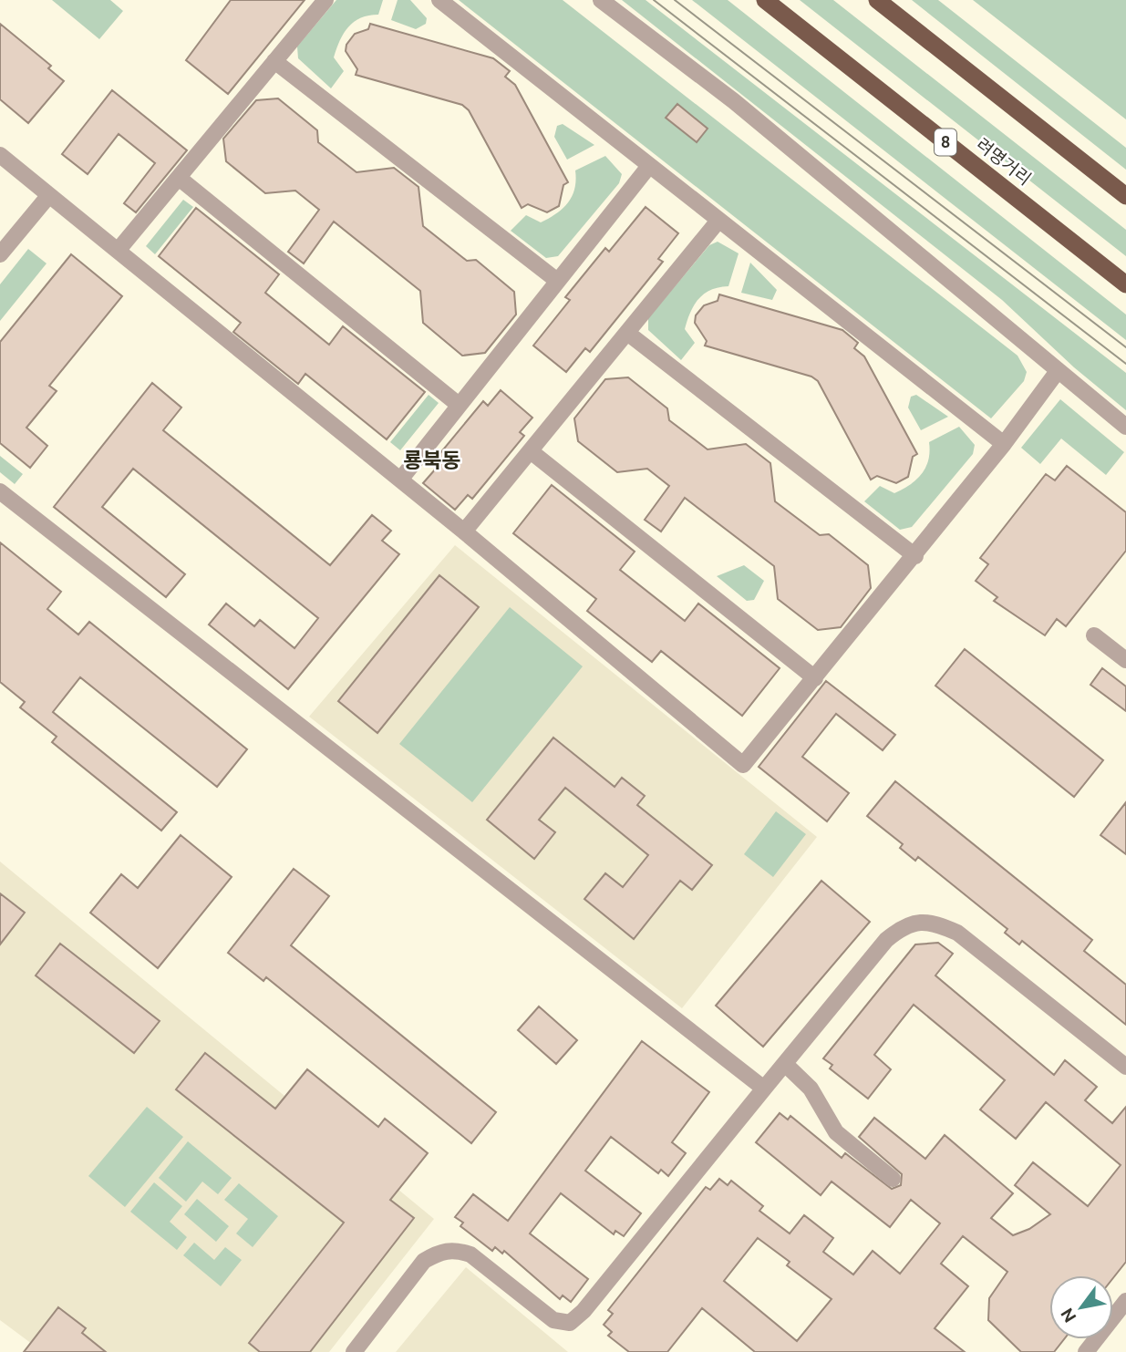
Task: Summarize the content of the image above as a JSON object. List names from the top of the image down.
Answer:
{
  "streets": {
    "highway": ["8", "려명거리"]
  },
  "districts": ["룡북동"],
  "north": "bottom left"
}
